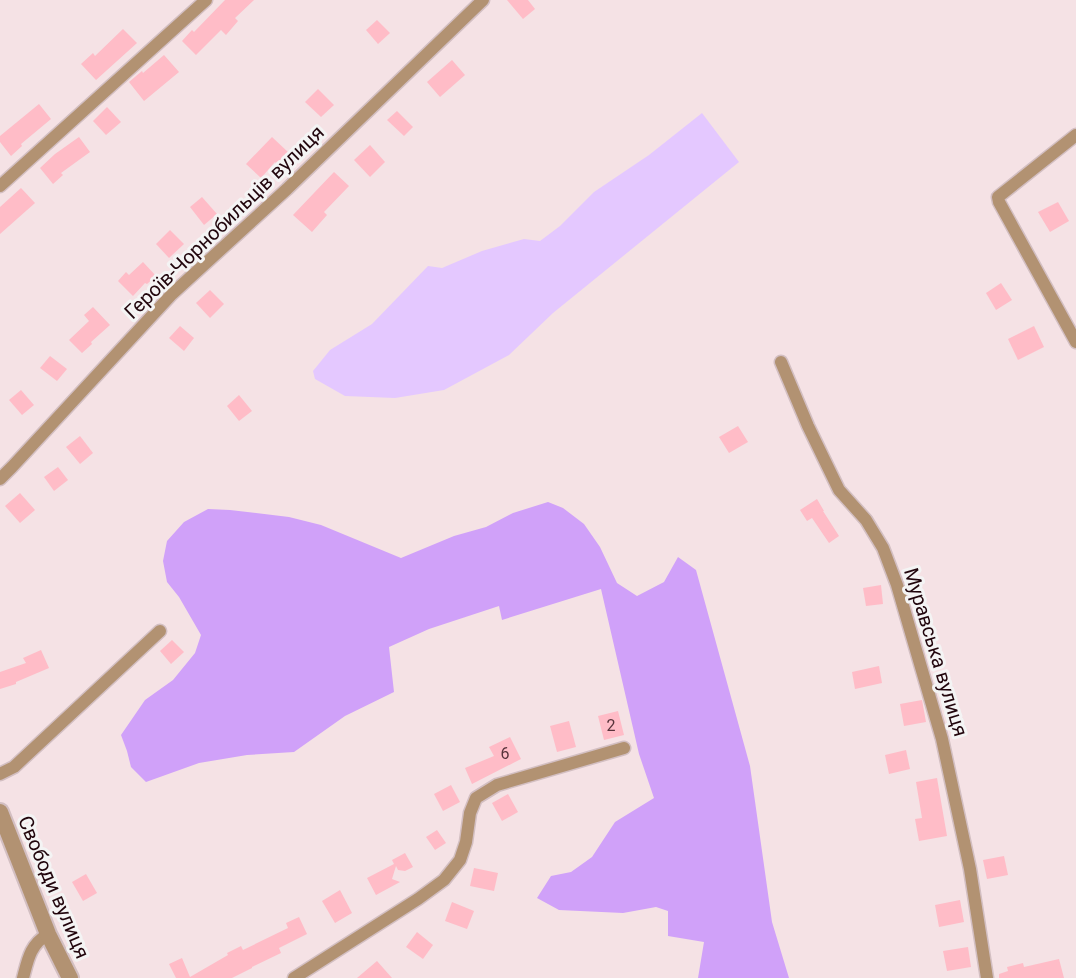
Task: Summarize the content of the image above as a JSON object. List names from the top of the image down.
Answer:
{
  "streets": {
    "street": ["Героїв-Чорнобильців вулиця", "Муравська вулиця", "Свободи вулиця"]
  },
  "house_numbers": ["2", "6"]
}
